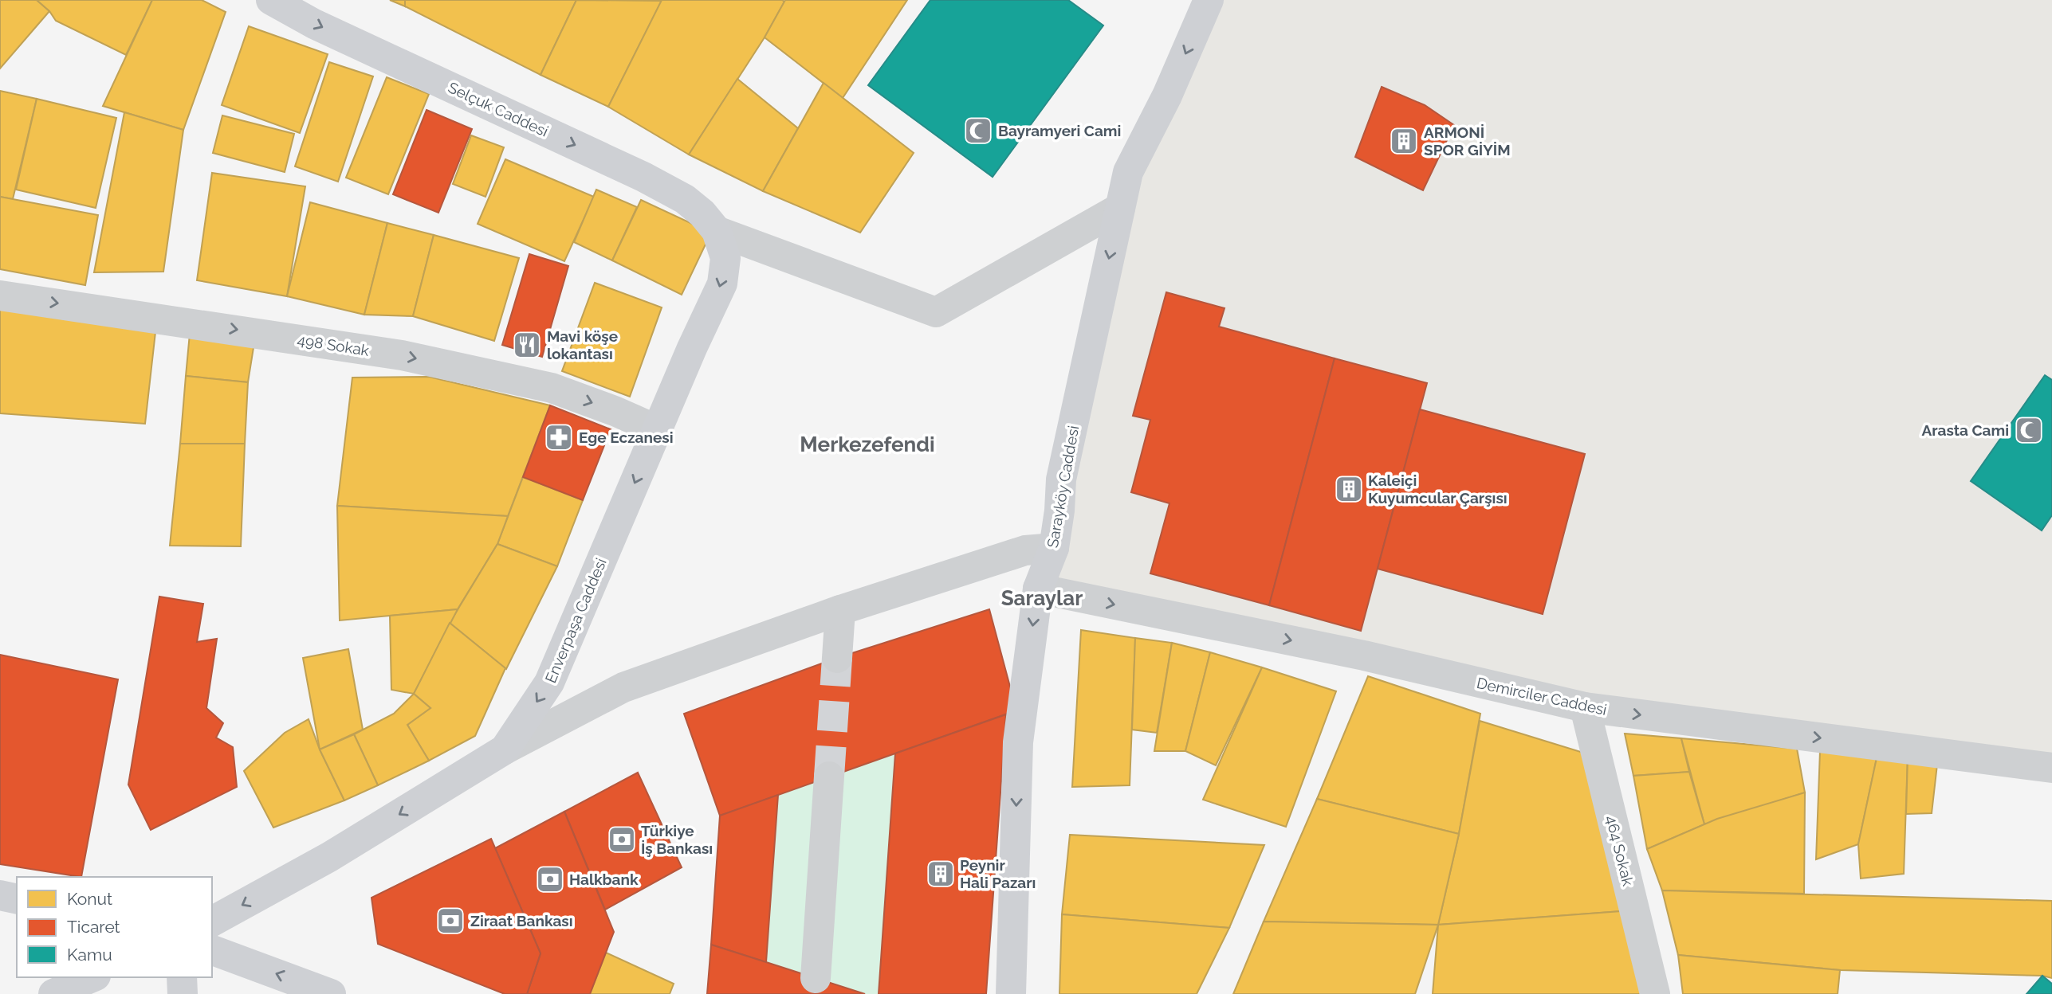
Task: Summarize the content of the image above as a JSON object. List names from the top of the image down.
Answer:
{
  "streets": {
    "street": [
      "Selçuk Caddesi",
      "498 Sokak",
      "Sarayköy Caddesi",
      "Enverpaşa Caddesi",
      "Demirciler Caddesi",
      "464 Sokak"
    ]
  },
  "crossings": [
    ["Selçuk Caddesi", "Enverpaşa Caddesi"],
    ["498 Sokak", "Enverpaşa Caddesi"],
    ["Sarayköy Caddesi", "Demirciler Caddesi"],
    ["Demirciler Caddesi", "464 Sokak"]
  ],
  "one_way": [
    "Selçuk Caddesi",
    "498 Sokak",
    "Sarayköy Caddesi",
    "Enverpaşa Caddesi",
    "Demirciler Caddesi"
  ],
  "districts": ["Merkezefendi", "Saraylar"],
  "places": {
    "mosque": ["Bayramyeri Cami", "Arasta Cami"],
    "building": ["ARMONİ SPOR GİYİM", "Kaleiçi Kuyumcular Çarşısı", "Peynir Hali Pazarı"],
    "restaurant": ["Mavi köşe lokantası"],
    "pharmacy": ["Ege Eczanesi"],
    "bank": ["Türkiye İş Bankası", "Halkbank", "Ziraat Bankası"]
  },
  "legend": ["Konut", "Ticaret", "Kamu"]
}
